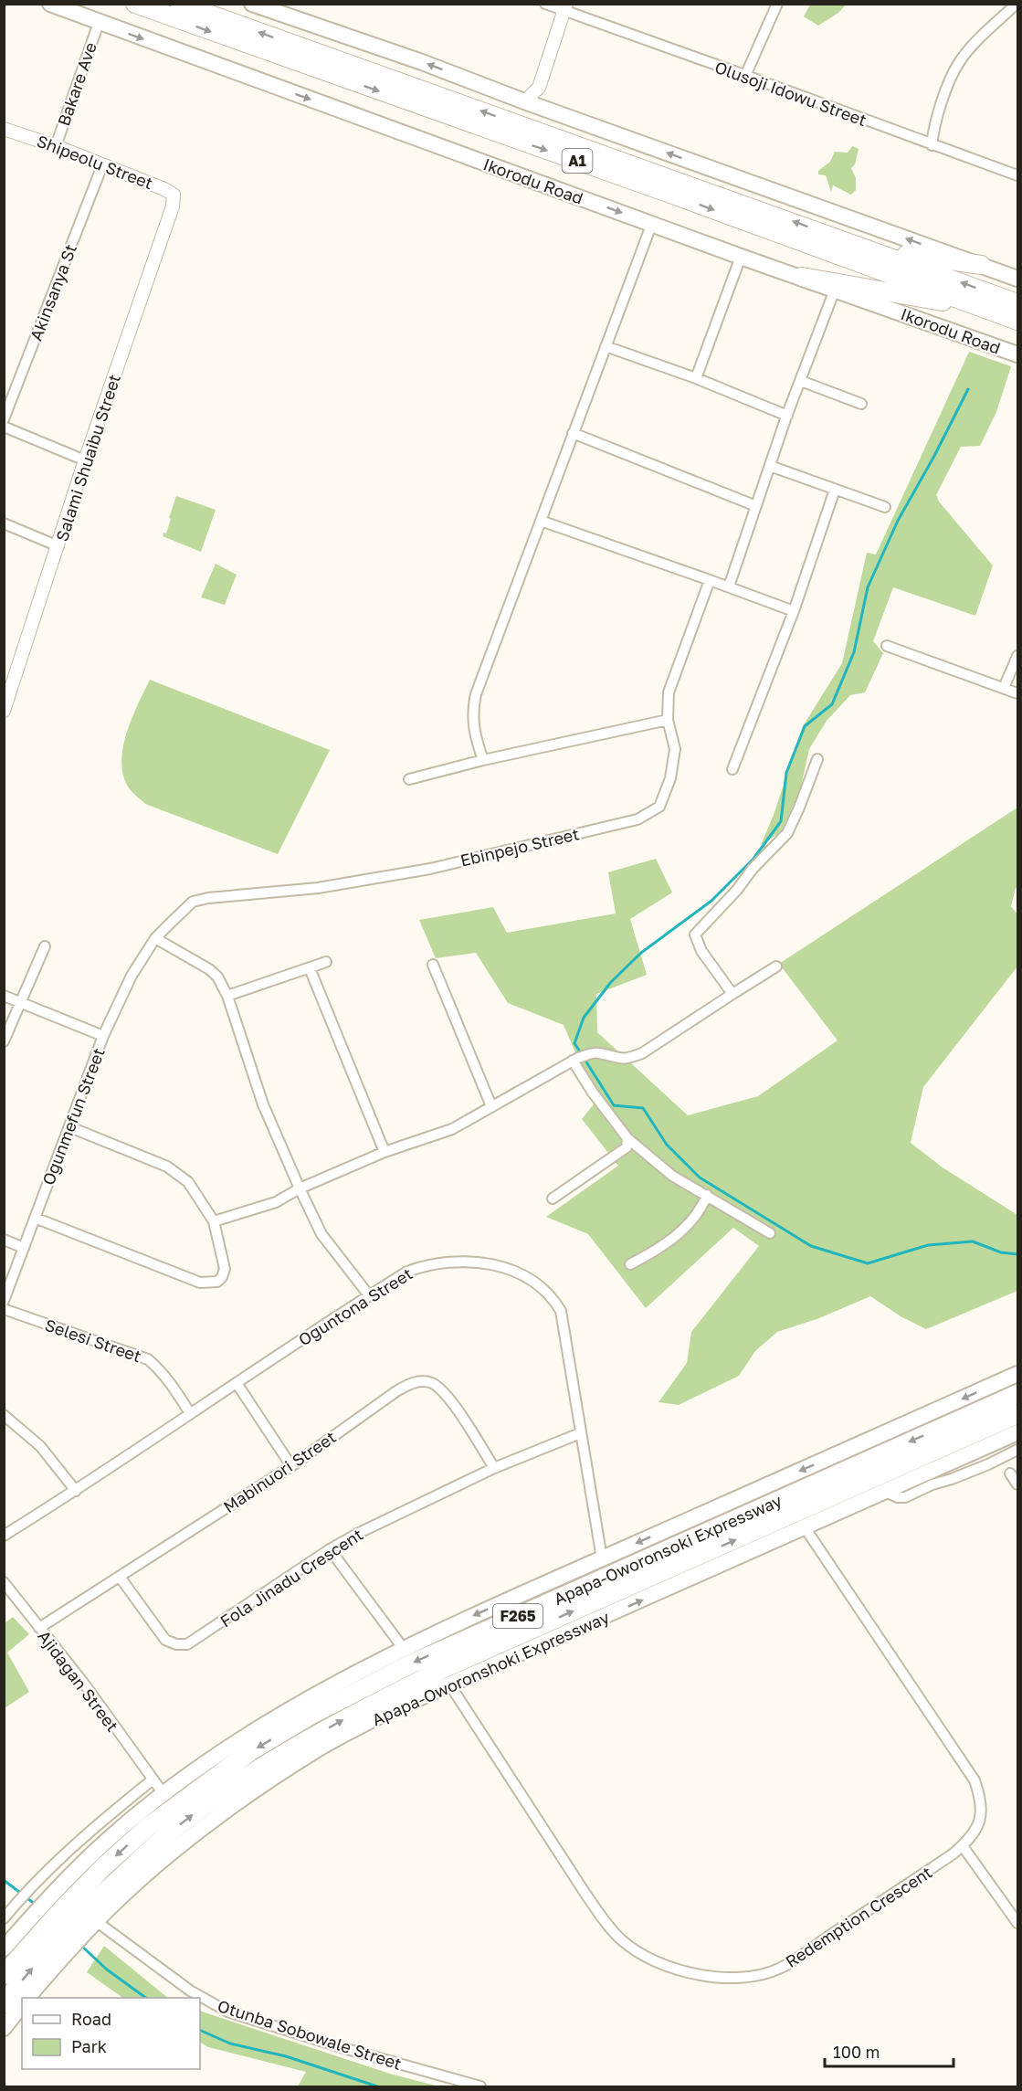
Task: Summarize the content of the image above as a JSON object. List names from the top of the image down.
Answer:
{
  "streets": {
    "highway": [
      "A1",
      "Ikorodu Road",
      "Apapa-Oworonsoki Expressway",
      "F265"
    ],
    "main road": ["Apapa-Oworonshoki Expressway"],
    "street": [
      "Bakare Ave",
      "Olusoji Idowu Street",
      "Shipeolu Street",
      "Akinsanya St",
      "Salami Shuaibu Street",
      "Ebinpejo Street",
      "Ogunmefun Street",
      "Oguntona Street",
      "Selesi Street",
      "Mabinuori Street",
      "Fola Jinadu Crescent",
      "Ajidagan Street",
      "Redemption Crescent",
      "Otunba Sobowale Street"
    ]
  },
  "crossings": [
    ["Bakare Ave", "Shipeolu Street"],
    ["Bakare Ave", "Ikorodu Road"],
    ["Shipeolu Street", "Akinsanya St"],
    ["Shipeolu Street", "Salami Shuaibu Street"],
    ["Ebinpejo Street", "Ogunmefun Street"],
    ["Oguntona Street", "Selesi Street"],
    ["Oguntona Street", "Apapa-Oworonsoki Expressway"],
    ["Oguntona Street", "Fola Jinadu Crescent"],
    ["Mabinuori Street", "Fola Jinadu Crescent"],
    ["Mabinuori Street", "Ajidagan Street"],
    ["Apapa-Oworonsoki Expressway", "F265"],
    ["Apapa-Oworonsoki Expressway", "Apapa-Oworonshoki Expressway"],
    ["Apapa-Oworonsoki Expressway", "Ajidagan Street"],
    ["Apapa-Oworonshoki Expressway", "Redemption Crescent"],
    ["Apapa-Oworonshoki Expressway", "Otunba Sobowale Street"]
  ],
  "one_way": ["Apapa-Oworonshoki Expressway"],
  "legend": ["Road", "Park"],
  "scale_bar": "100 m"
}
